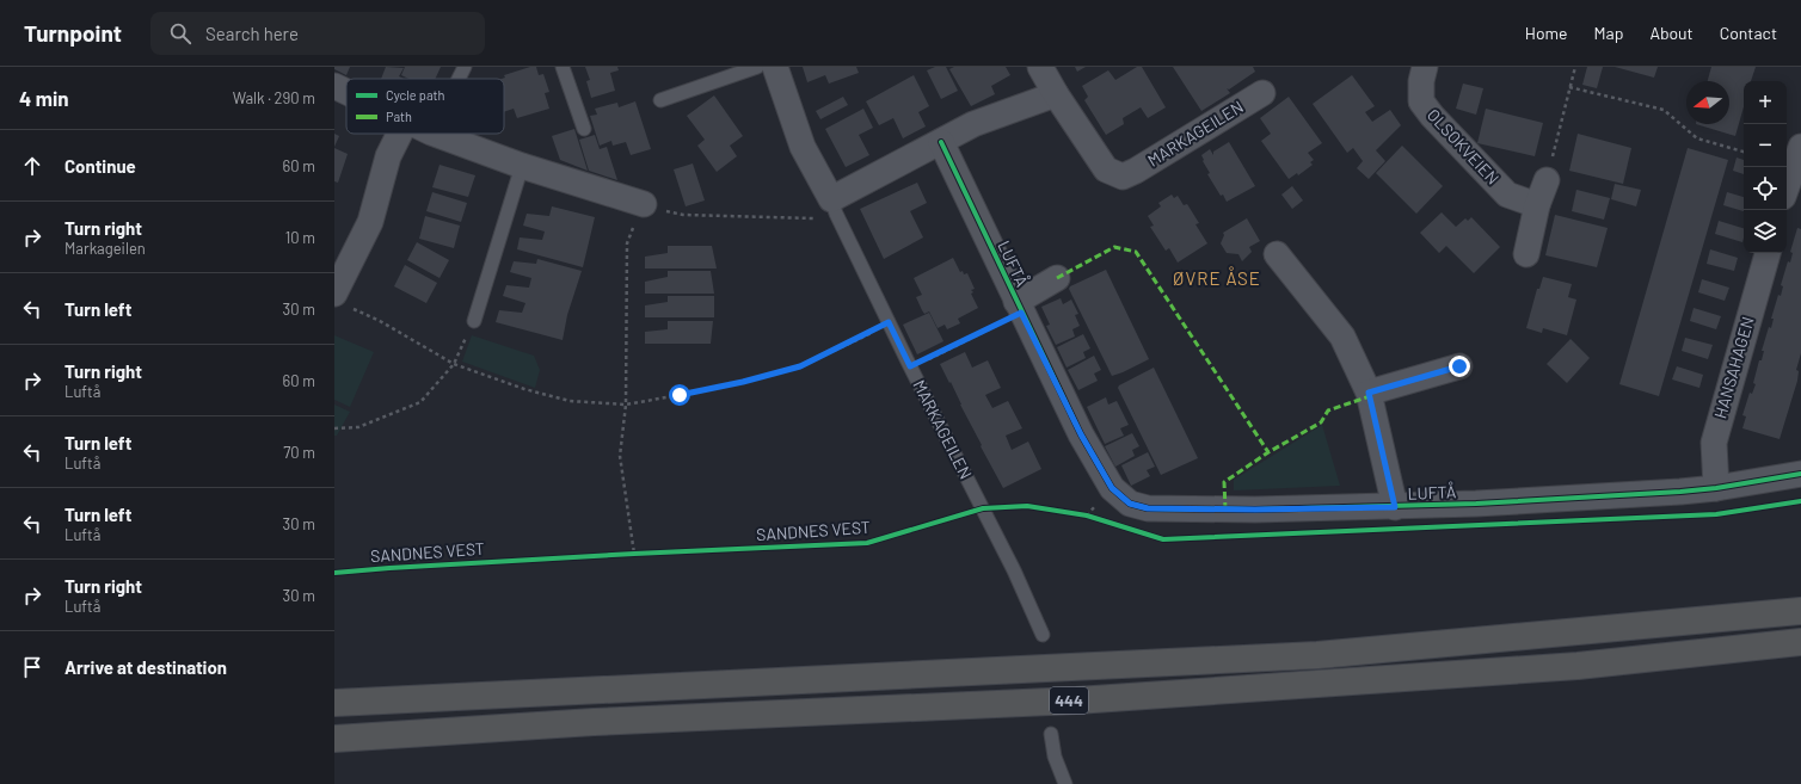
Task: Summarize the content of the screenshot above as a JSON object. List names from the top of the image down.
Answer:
{
  "streets": {
    "highway": ["444"],
    "street": [
      "MARKAGEILEN",
      "OLSOKVEIEN",
      "LUFTÅ",
      "HANSAHAGEN"
    ],
    "cycle path": ["SANDNES VEST"]
  },
  "crossings": [
    ["LUFTÅ", "HANSAHAGEN"]
  ],
  "districts": ["ØVRE ÅSE"],
  "legend": ["Cycle path", "Path"],
  "north": "left",
  "page": {
    "header": "Turnpoint",
    "search": "Search here",
    "nav": [
      "Home",
      "Map",
      "About",
      "Contact"
    ],
    "heading": ["4 min", "Walk · 290 m"],
    "map_buttons": ["+", "−"],
    "list": [
      ["Continue", "60 m"],
      ["Turn right", "Markageilen", "10 m"],
      ["Turn left", "30 m"],
      ["Turn right", "Luftå", "60 m"],
      ["Turn left", "Luftå", "70 m"],
      ["Turn left", "Luftå", "30 m"],
      ["Turn right", "Luftå", "30 m"],
      "Arrive at destination"
    ]
  }
}
